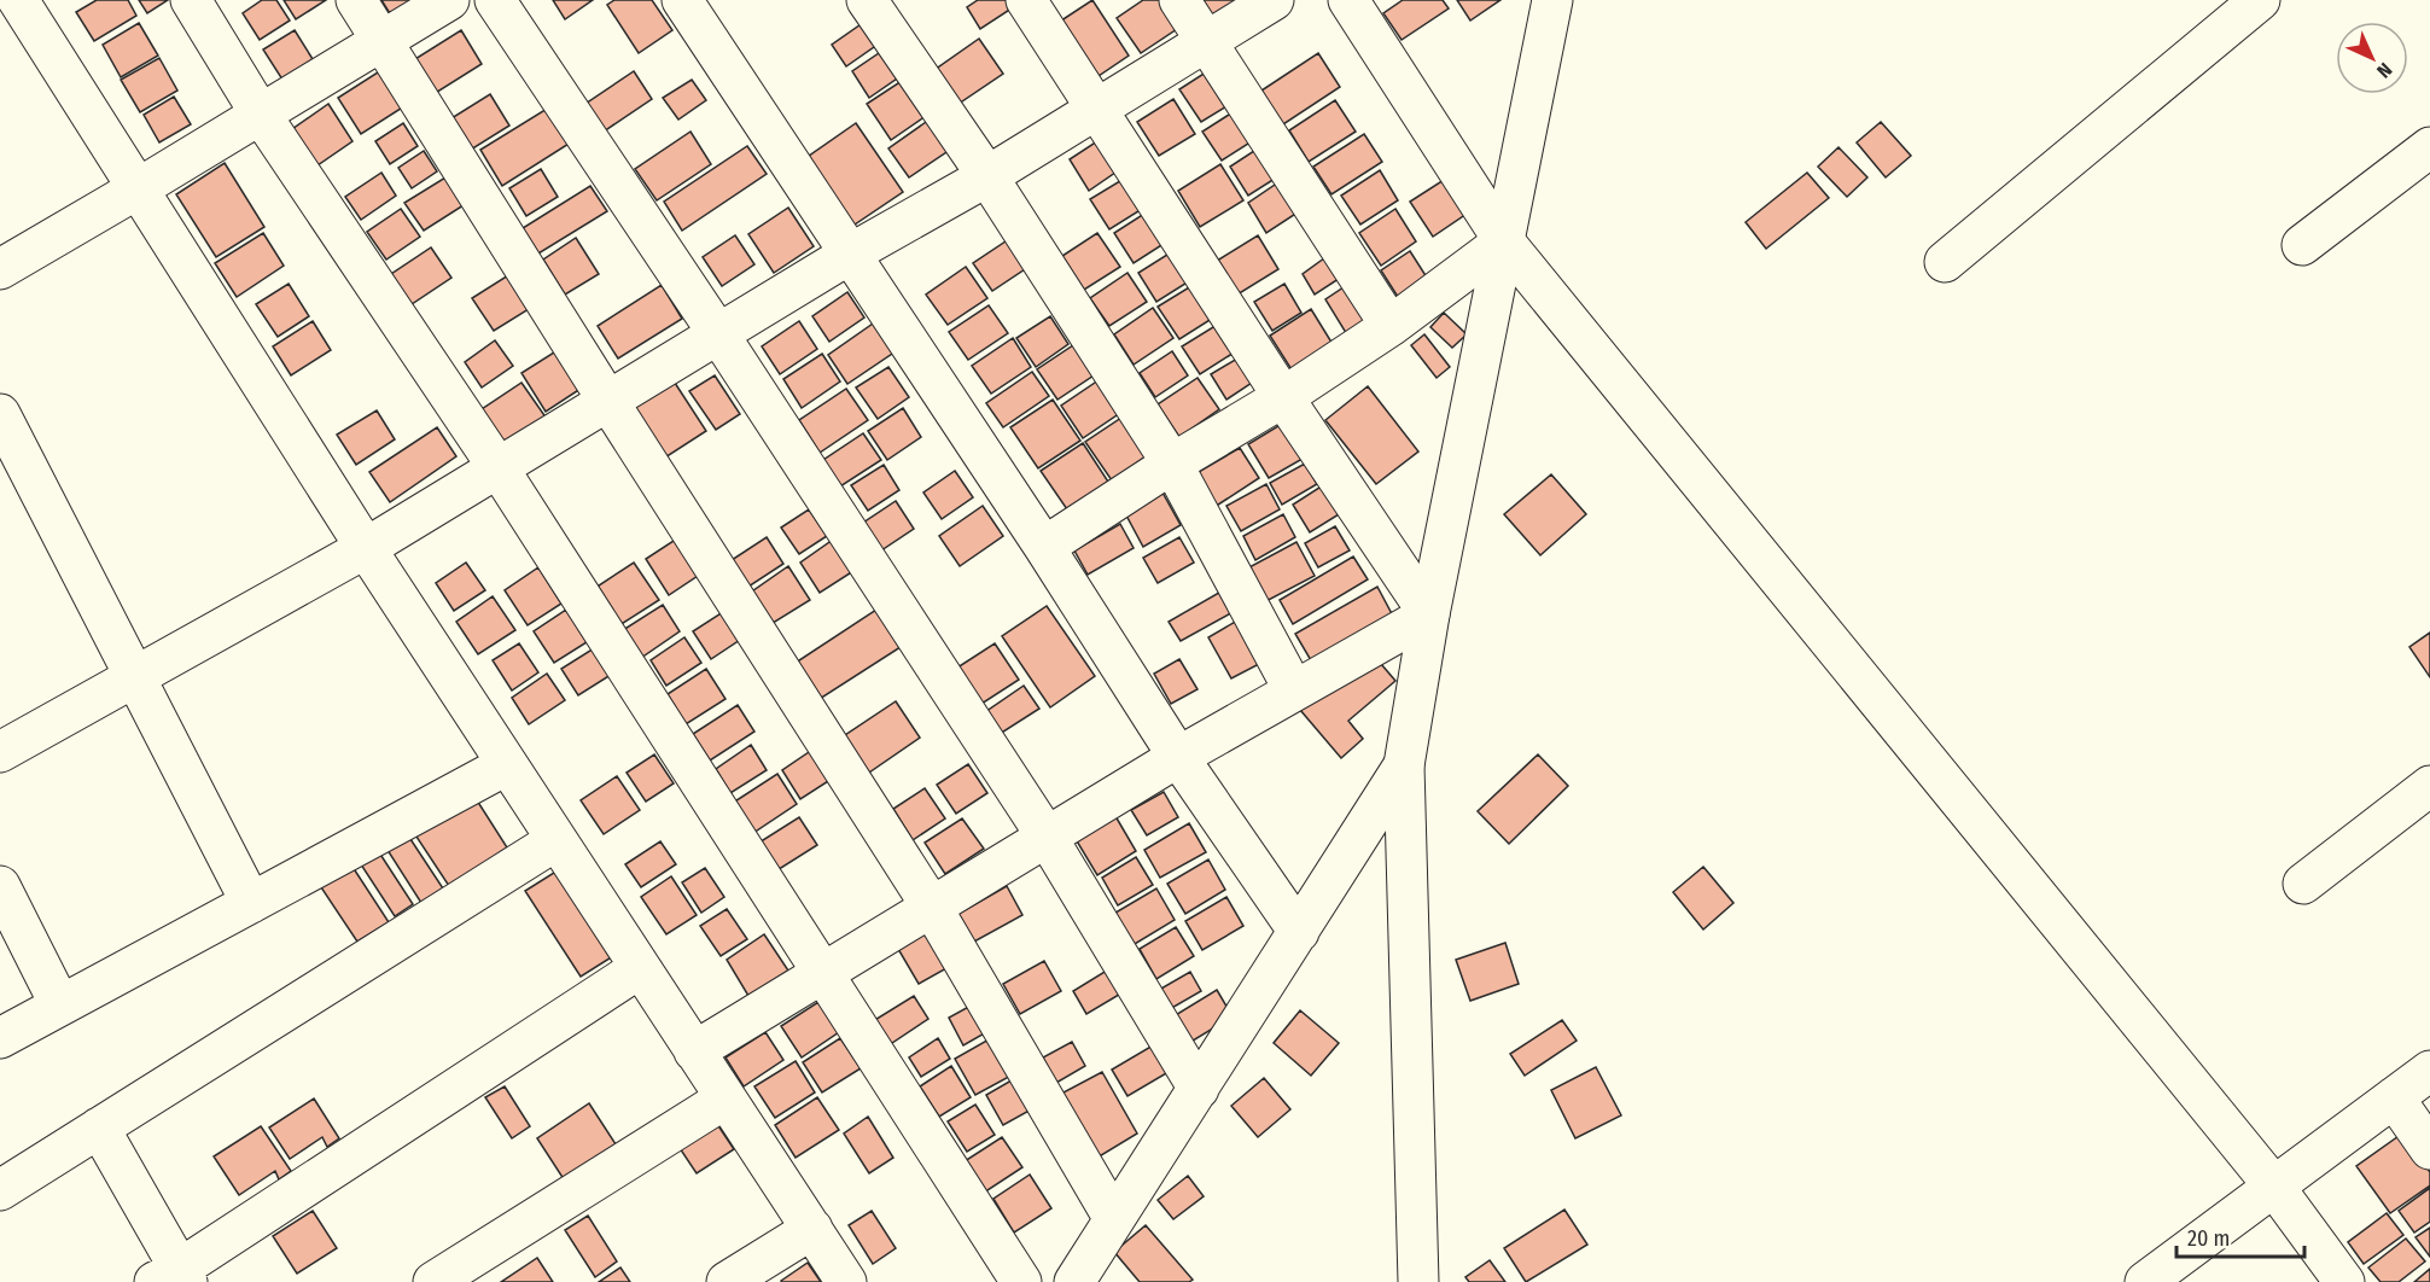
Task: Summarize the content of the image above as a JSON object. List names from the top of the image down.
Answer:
{
  "scale_bar": "20 m",
  "north": "bottom right"
}
